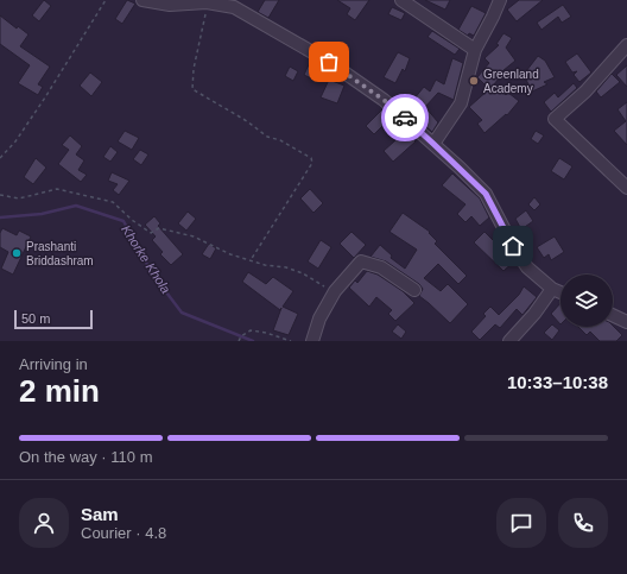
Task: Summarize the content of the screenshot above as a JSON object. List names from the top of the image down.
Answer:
{
  "water": ["Khorke Khola"],
  "places": ["Greenland Academy", "Prashanti Briddashram"],
  "scale_bar": "50 m",
  "page": {
    "scale": "50 m",
    "heading": ["2 min", "Arriving in", "10:33–10:38"],
    "panel": ["Sam", "Courier · 4.8"],
    "bar": "On the way · 110 m"
  }
}
